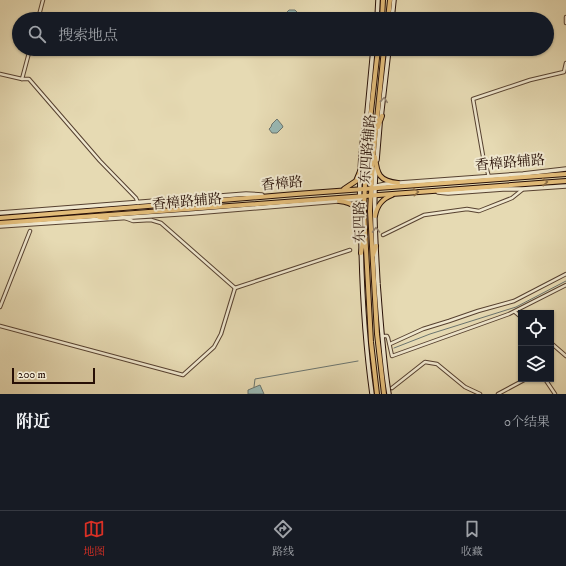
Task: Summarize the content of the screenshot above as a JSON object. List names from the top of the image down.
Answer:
{
  "streets": {
    "main road": ["香樟路", "东四路"],
    "street": ["东四路辅路", "香樟路辅路"]
  },
  "crossings": [
    ["东四路辅路", "香樟路辅路"],
    ["东四路辅路", "香樟路"],
    ["东四路辅路", "东四路"],
    ["香樟路辅路", "香樟路"],
    ["香樟路辅路", "东四路"],
    ["香樟路", "东四路"]
  ],
  "scale_bar": "200 m",
  "page": {
    "search": "搜索地点",
    "scale": "200 m",
    "heading": ["附近", "0个结果"],
    "nav": ["地图", "路线", "收藏"]
  }
}
